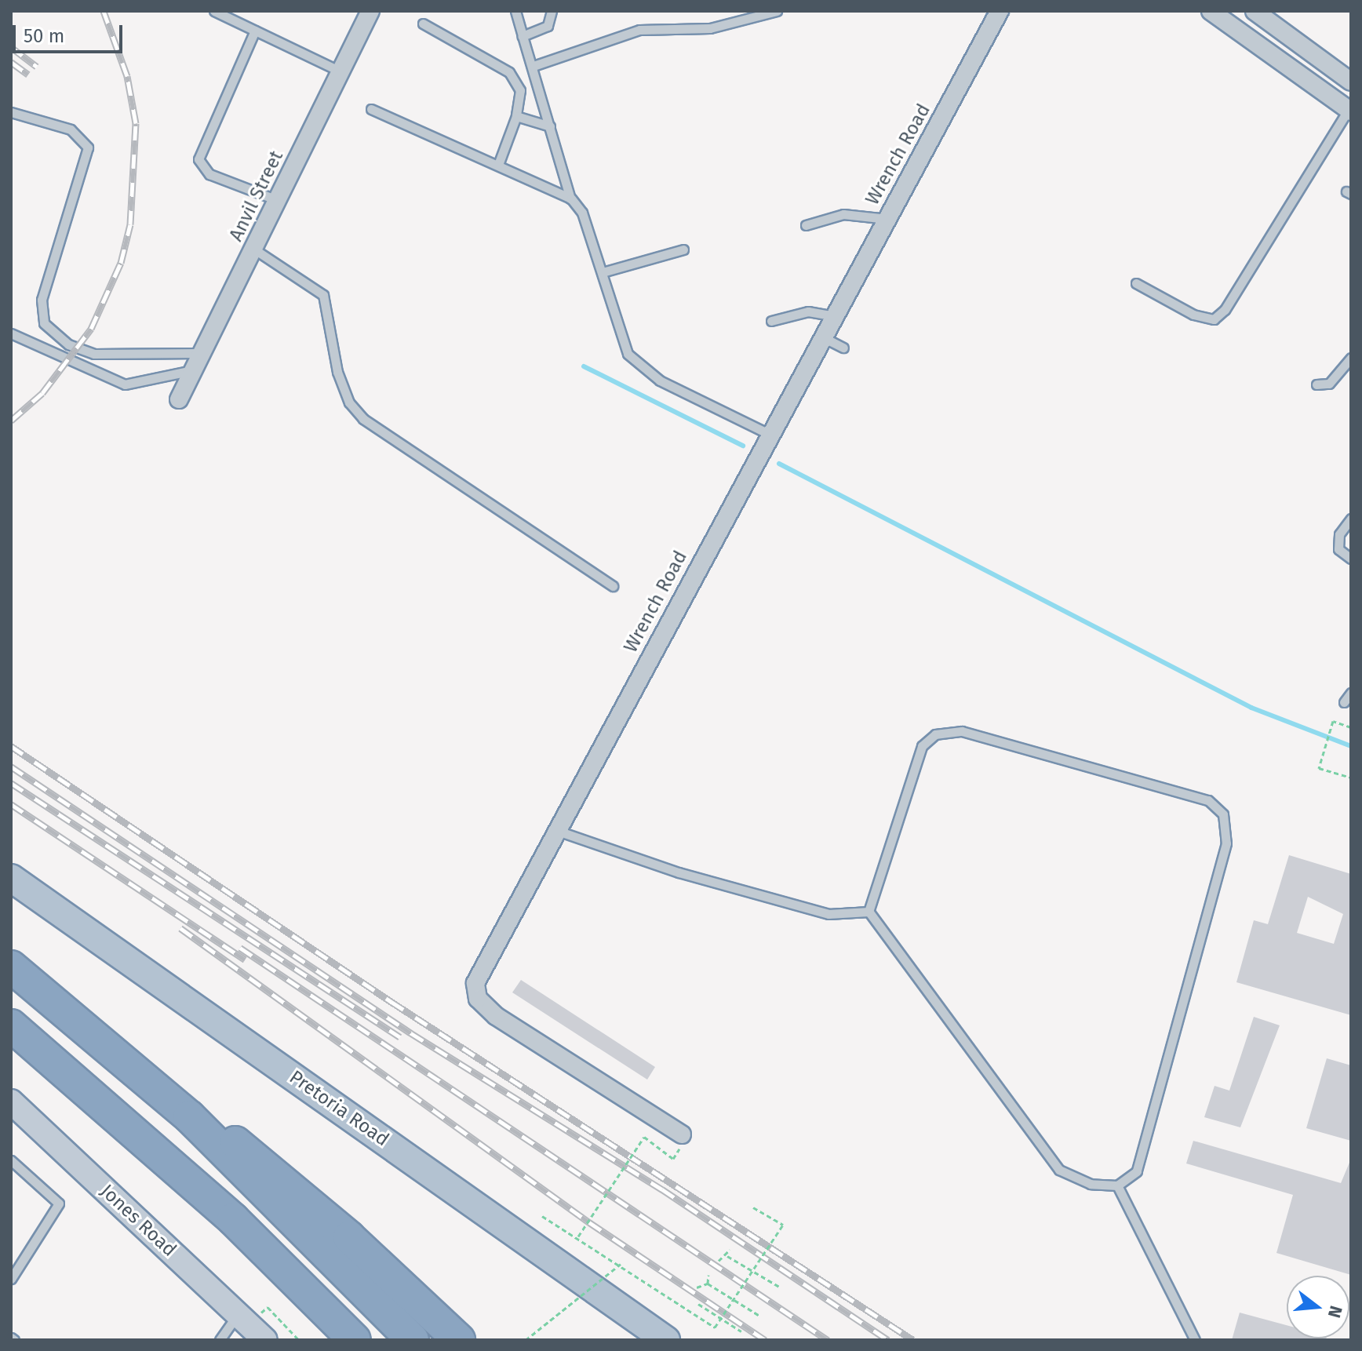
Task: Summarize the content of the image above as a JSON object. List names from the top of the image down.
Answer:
{
  "streets": {
    "main road": ["Pretoria Road"],
    "street": ["Wrench Road", "Anvil Street", "Jones Road"]
  },
  "scale_bar": "50 m",
  "north": "right"
}
